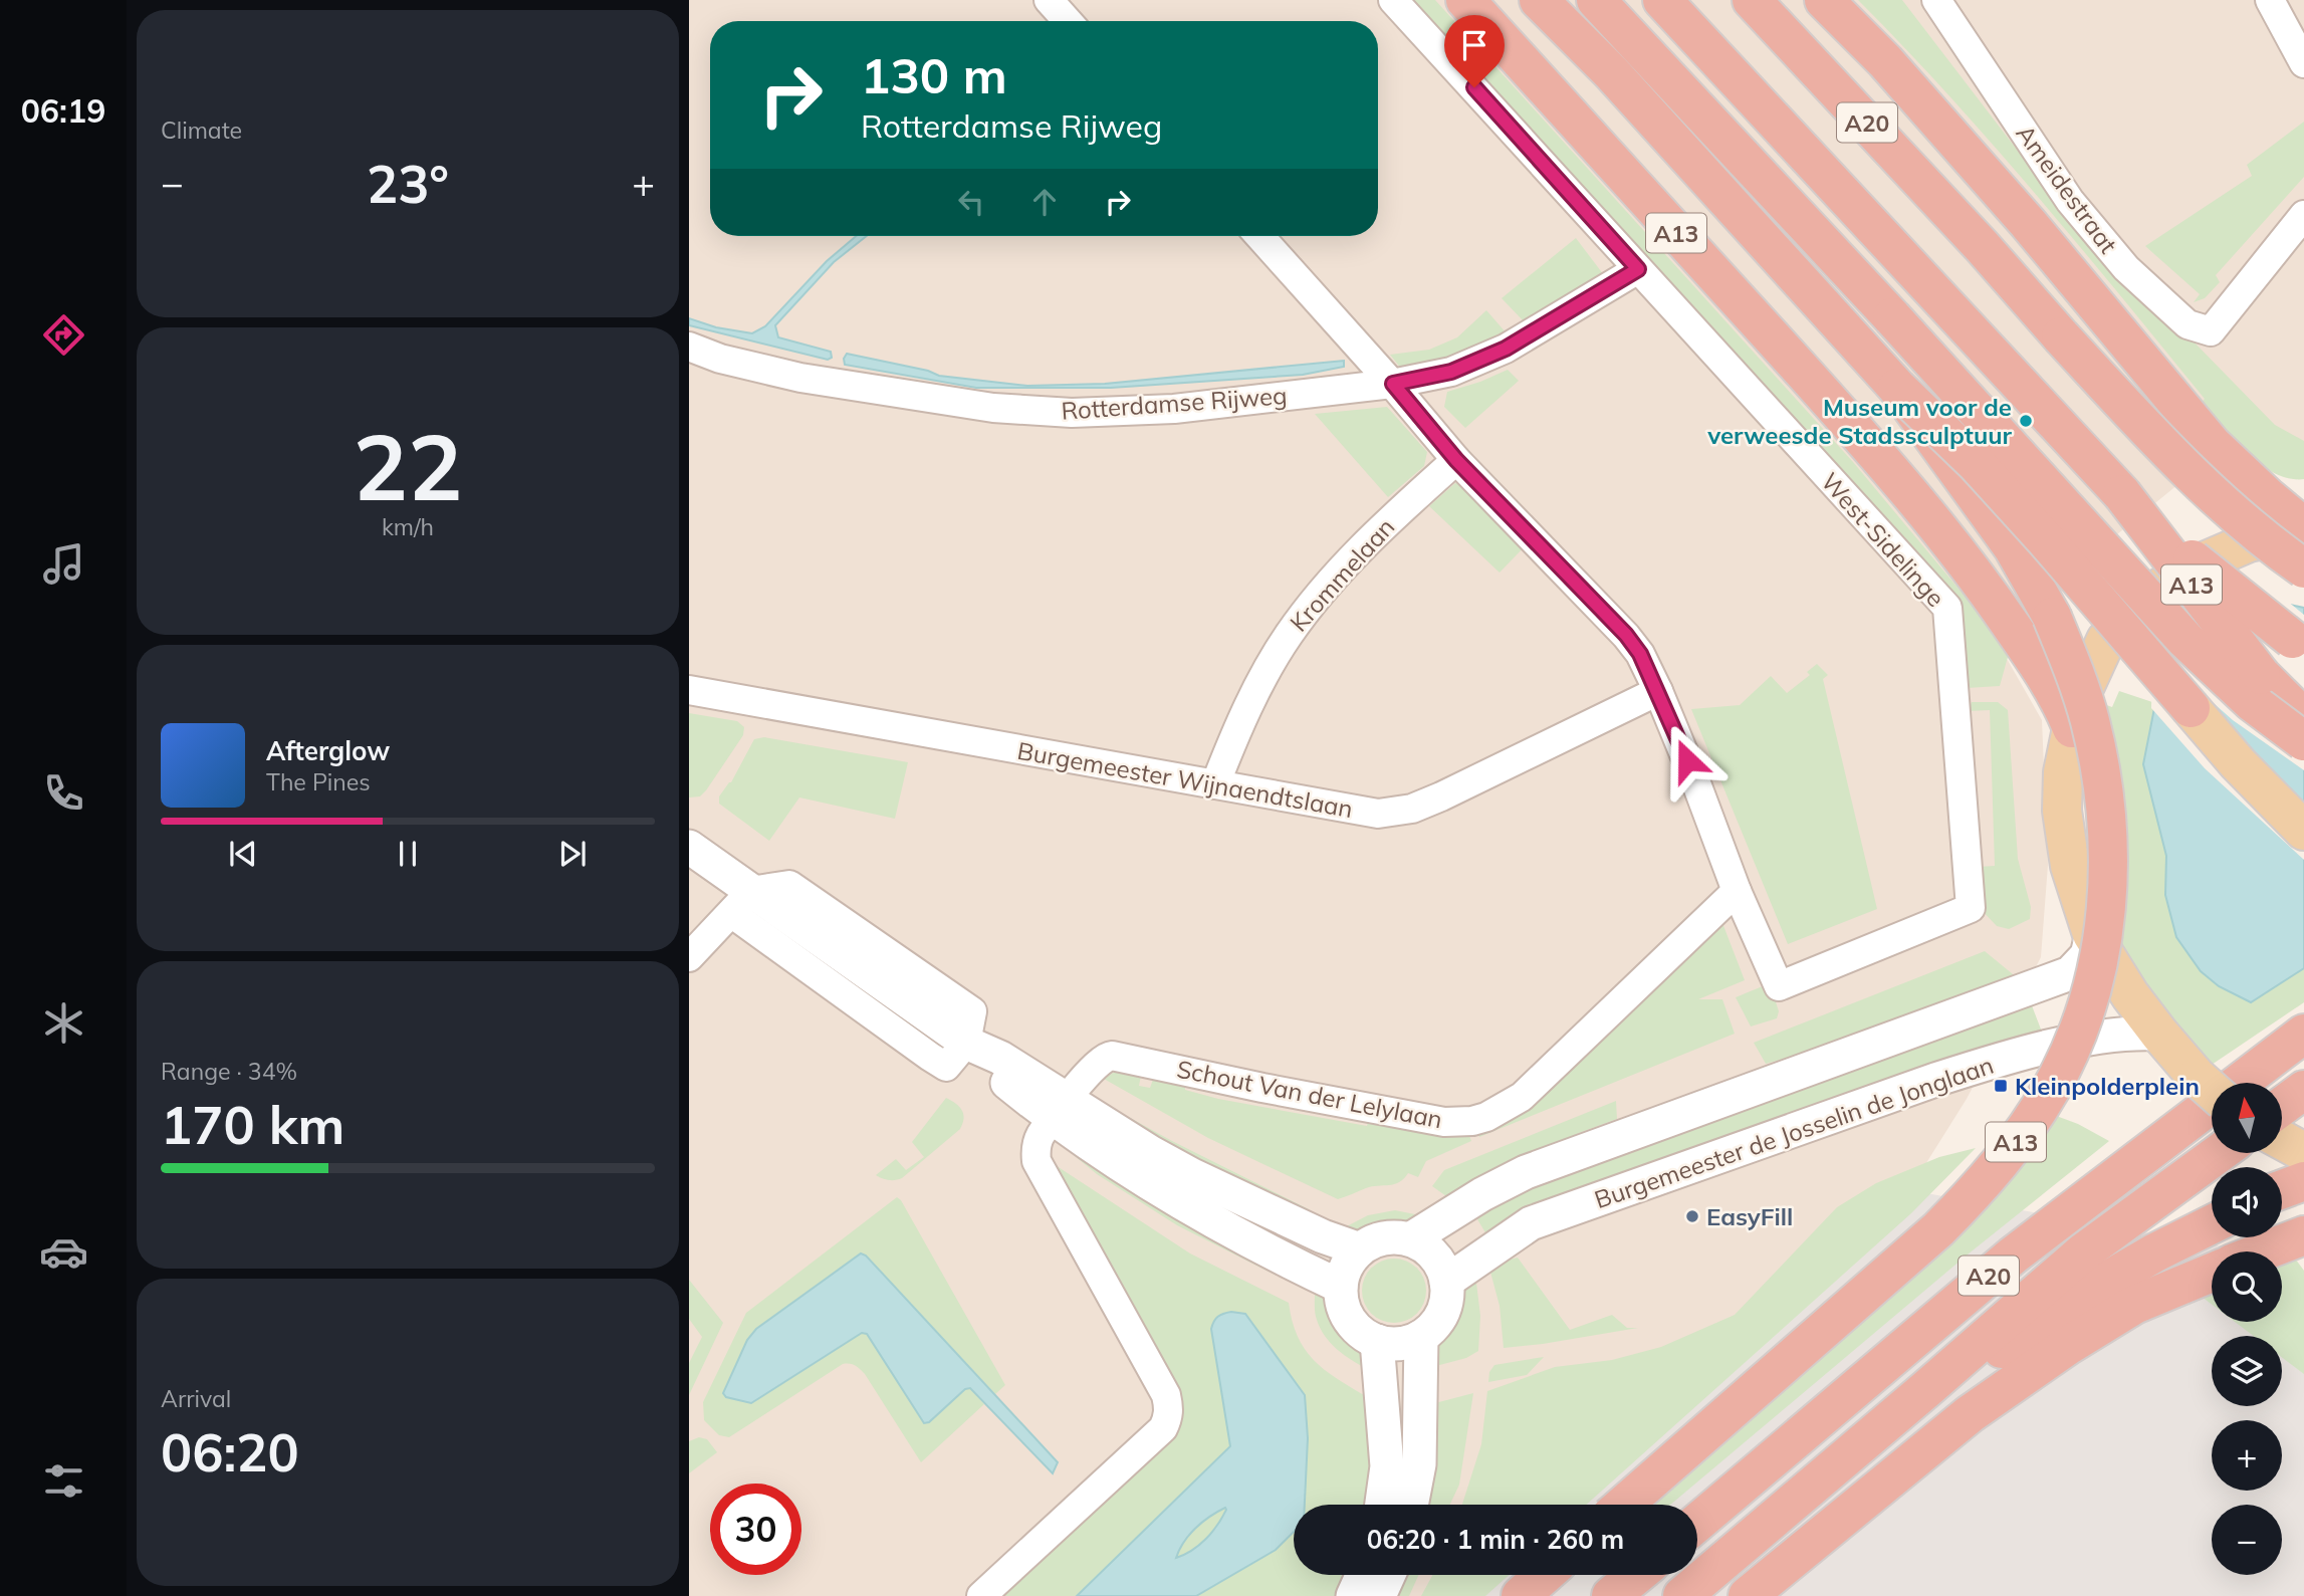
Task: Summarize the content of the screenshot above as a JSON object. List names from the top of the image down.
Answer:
{
  "streets": {
    "highway": ["A20", "A13"],
    "street": [
      "Ameidestraat",
      "Rotterdamse Rijweg",
      "West-Sidelinge",
      "Krommelaan",
      "Burgemeester Wijnaendtslaan",
      "Schout Van der Lelylaan",
      "Burgemeester de Josselin de Jonglaan"
    ]
  },
  "crossings": [
    ["Rotterdamse Rijweg", "West-Sidelinge"],
    ["West-Sidelinge", "Schout Van der Lelylaan"],
    ["Krommelaan", "Burgemeester Wijnaendtslaan"]
  ],
  "places": {
    "other": ["Museum voor de verweesde Stadssculptuur", "EasyFill"],
    "transit": ["Kleinpolderplein"]
  },
  "north": "top",
  "page": {
    "tabs": "06:19",
    "tile": [
      "Climate",
      ["22", "km/h"],
      ["Range · 34%", "170 km"],
      ["Arrival", "06:20"]
    ],
    "turn": ["130 m", "Rotterdamse Rijweg"],
    "heat": ["−", "23°", "+"],
    "song": ["Afterglow", "The Pines"],
    "map_buttons": ["+", "−"],
    "limit": "30",
    "trip": "06:20 · 1 min · 260 m"
  }
}
